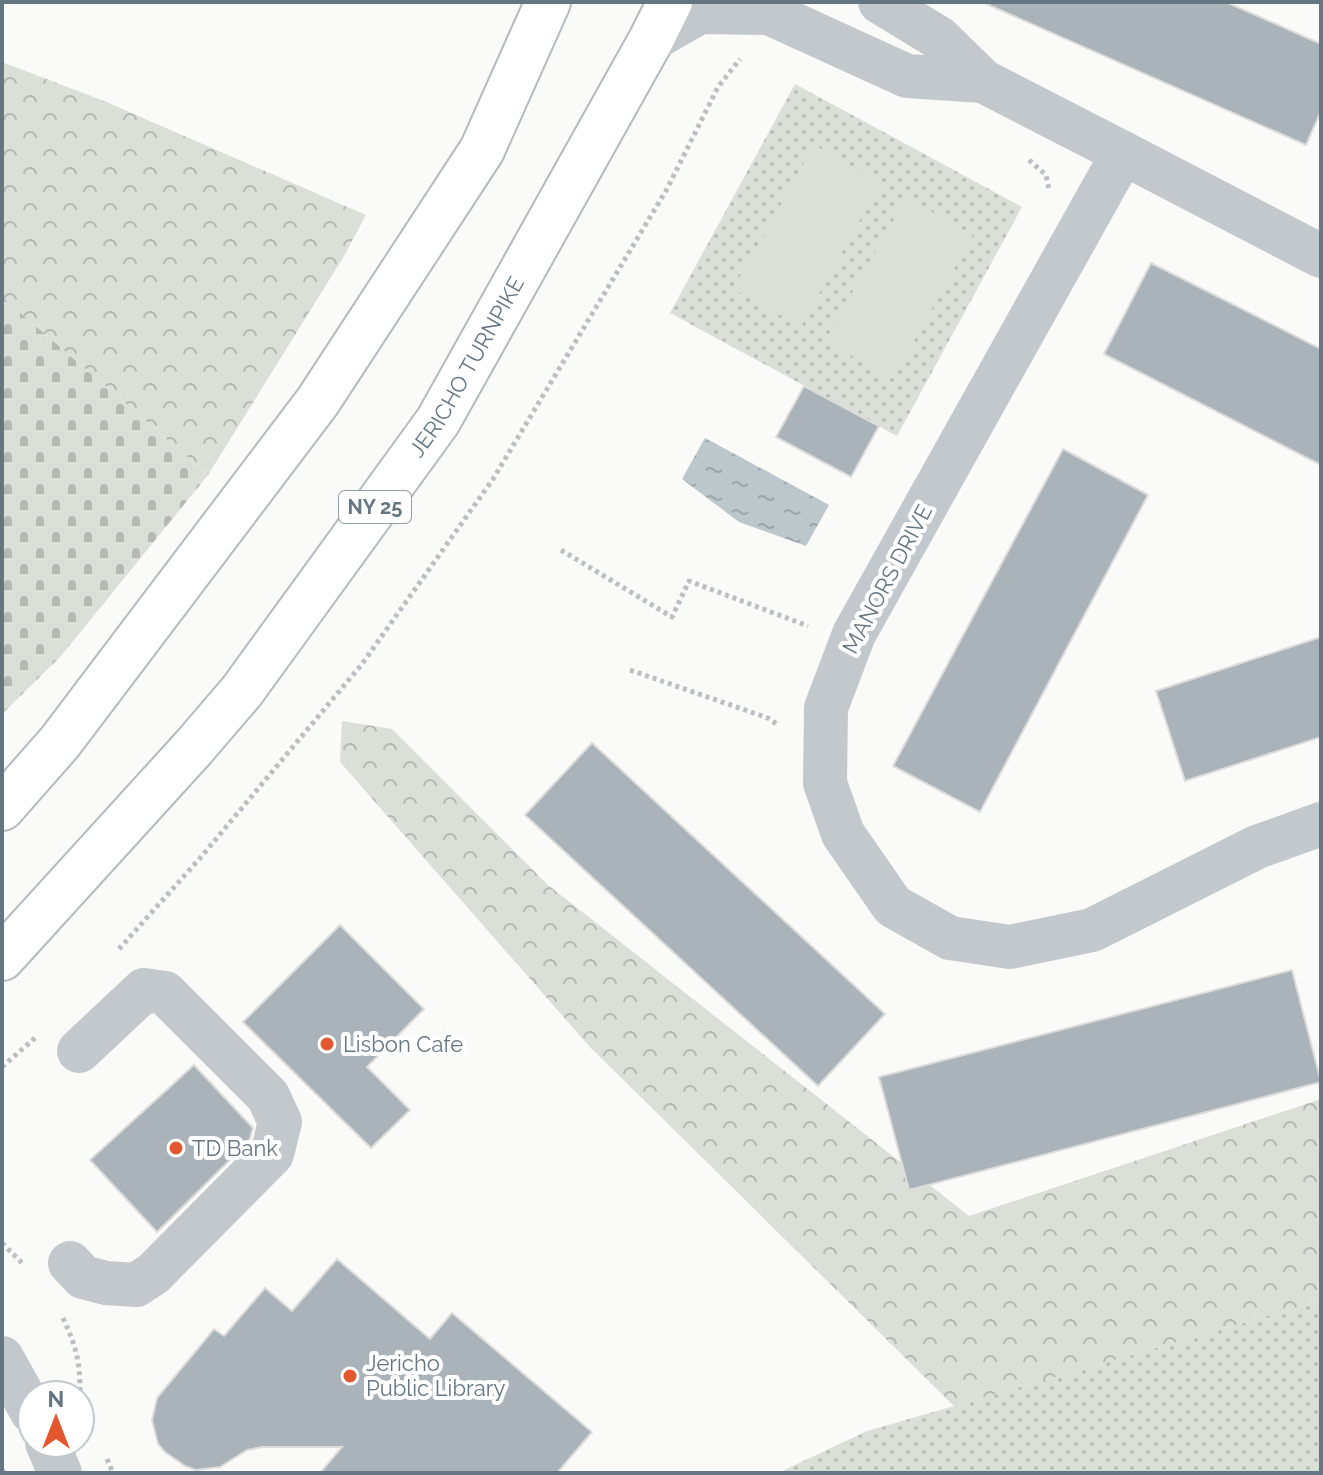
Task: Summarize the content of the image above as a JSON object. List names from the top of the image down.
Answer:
{
  "streets": {
    "main road": ["JERICHO TURNPIKE", "NY 25"],
    "street": ["MANORS DRIVE"]
  },
  "places": ["Lisbon Cafe", "TD Bank", "Jericho Public Library"],
  "north": "top"
}
